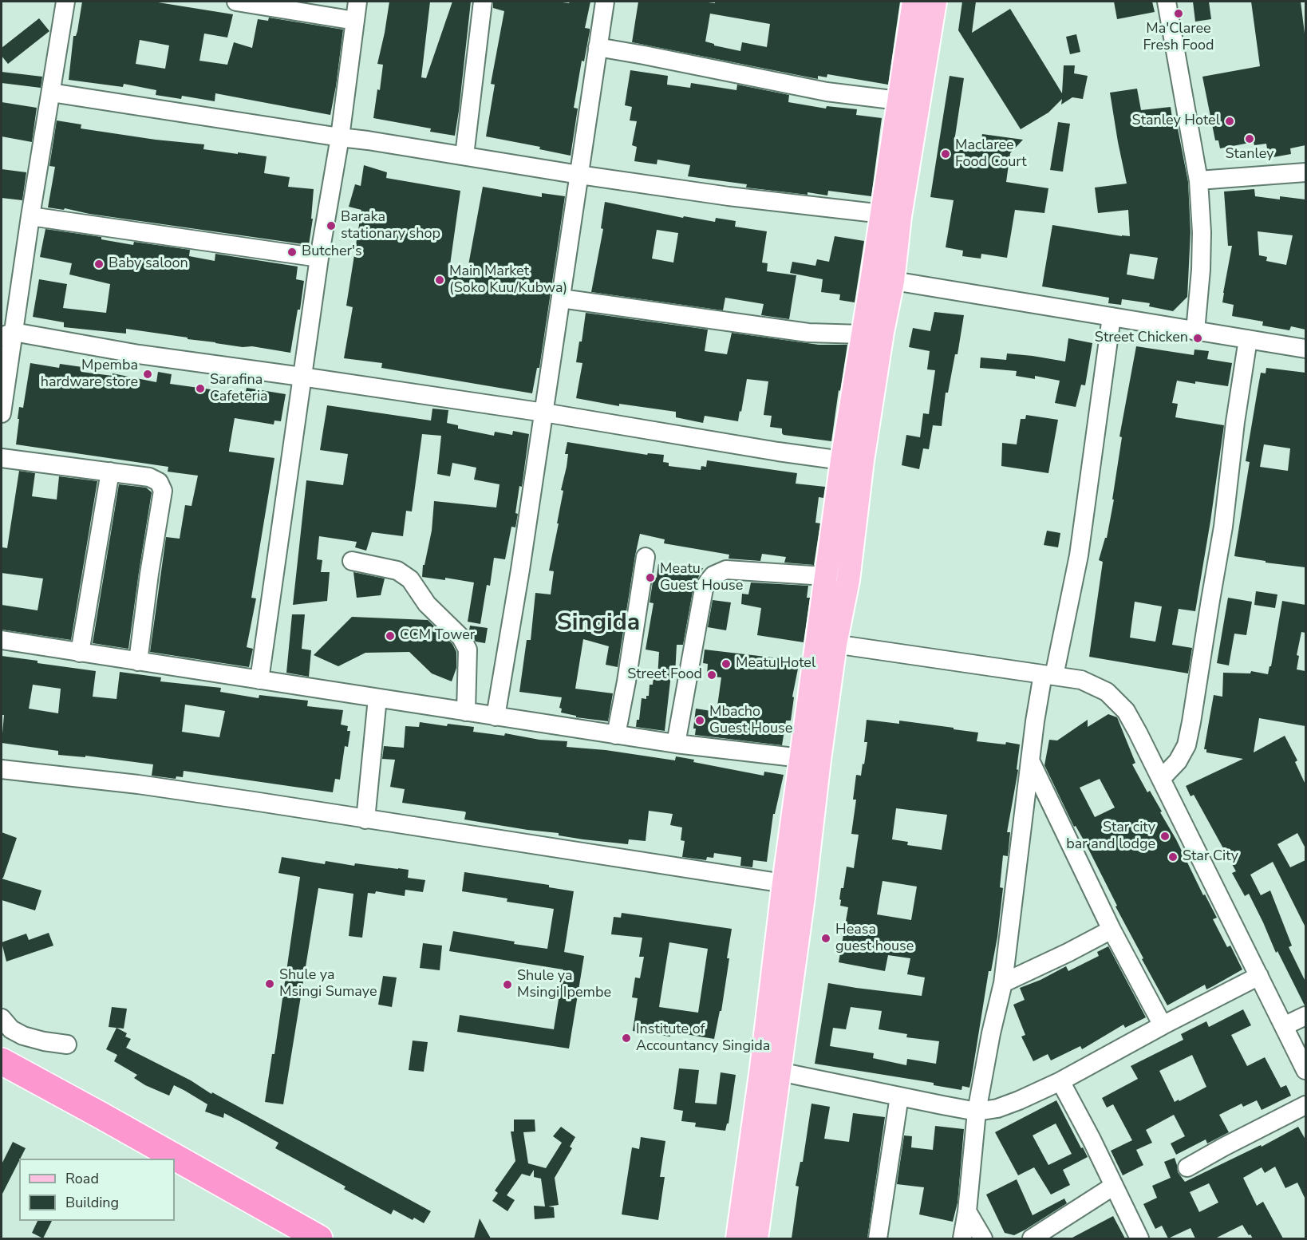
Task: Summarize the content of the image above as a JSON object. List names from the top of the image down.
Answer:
{
  "districts": ["Singida"],
  "places": [
    "Ma'Claree Fresh Food",
    "Stanley Hotel",
    "Stanley",
    "Maclaree Food Court",
    "Baraka stationary shop",
    "Butcher's",
    "Baby saloon",
    "Main Market (Soko Kuu/Kubwa)",
    "Street Chicken",
    "Mpemba hardware store",
    "Sarafina Cafeteria",
    "Meatu Guest House",
    "CCM Tower",
    "Meatu Hotel",
    "Street Food",
    "Mbacho Guest House",
    "Star city bar and lodge",
    "Star City",
    "Heasa guest house",
    "Shule ya Msingi Sumaye",
    "Shule ya Msingi Ipembe",
    "Institute of Accountancy Singida"
  ],
  "legend": ["Road", "Building"]
}
